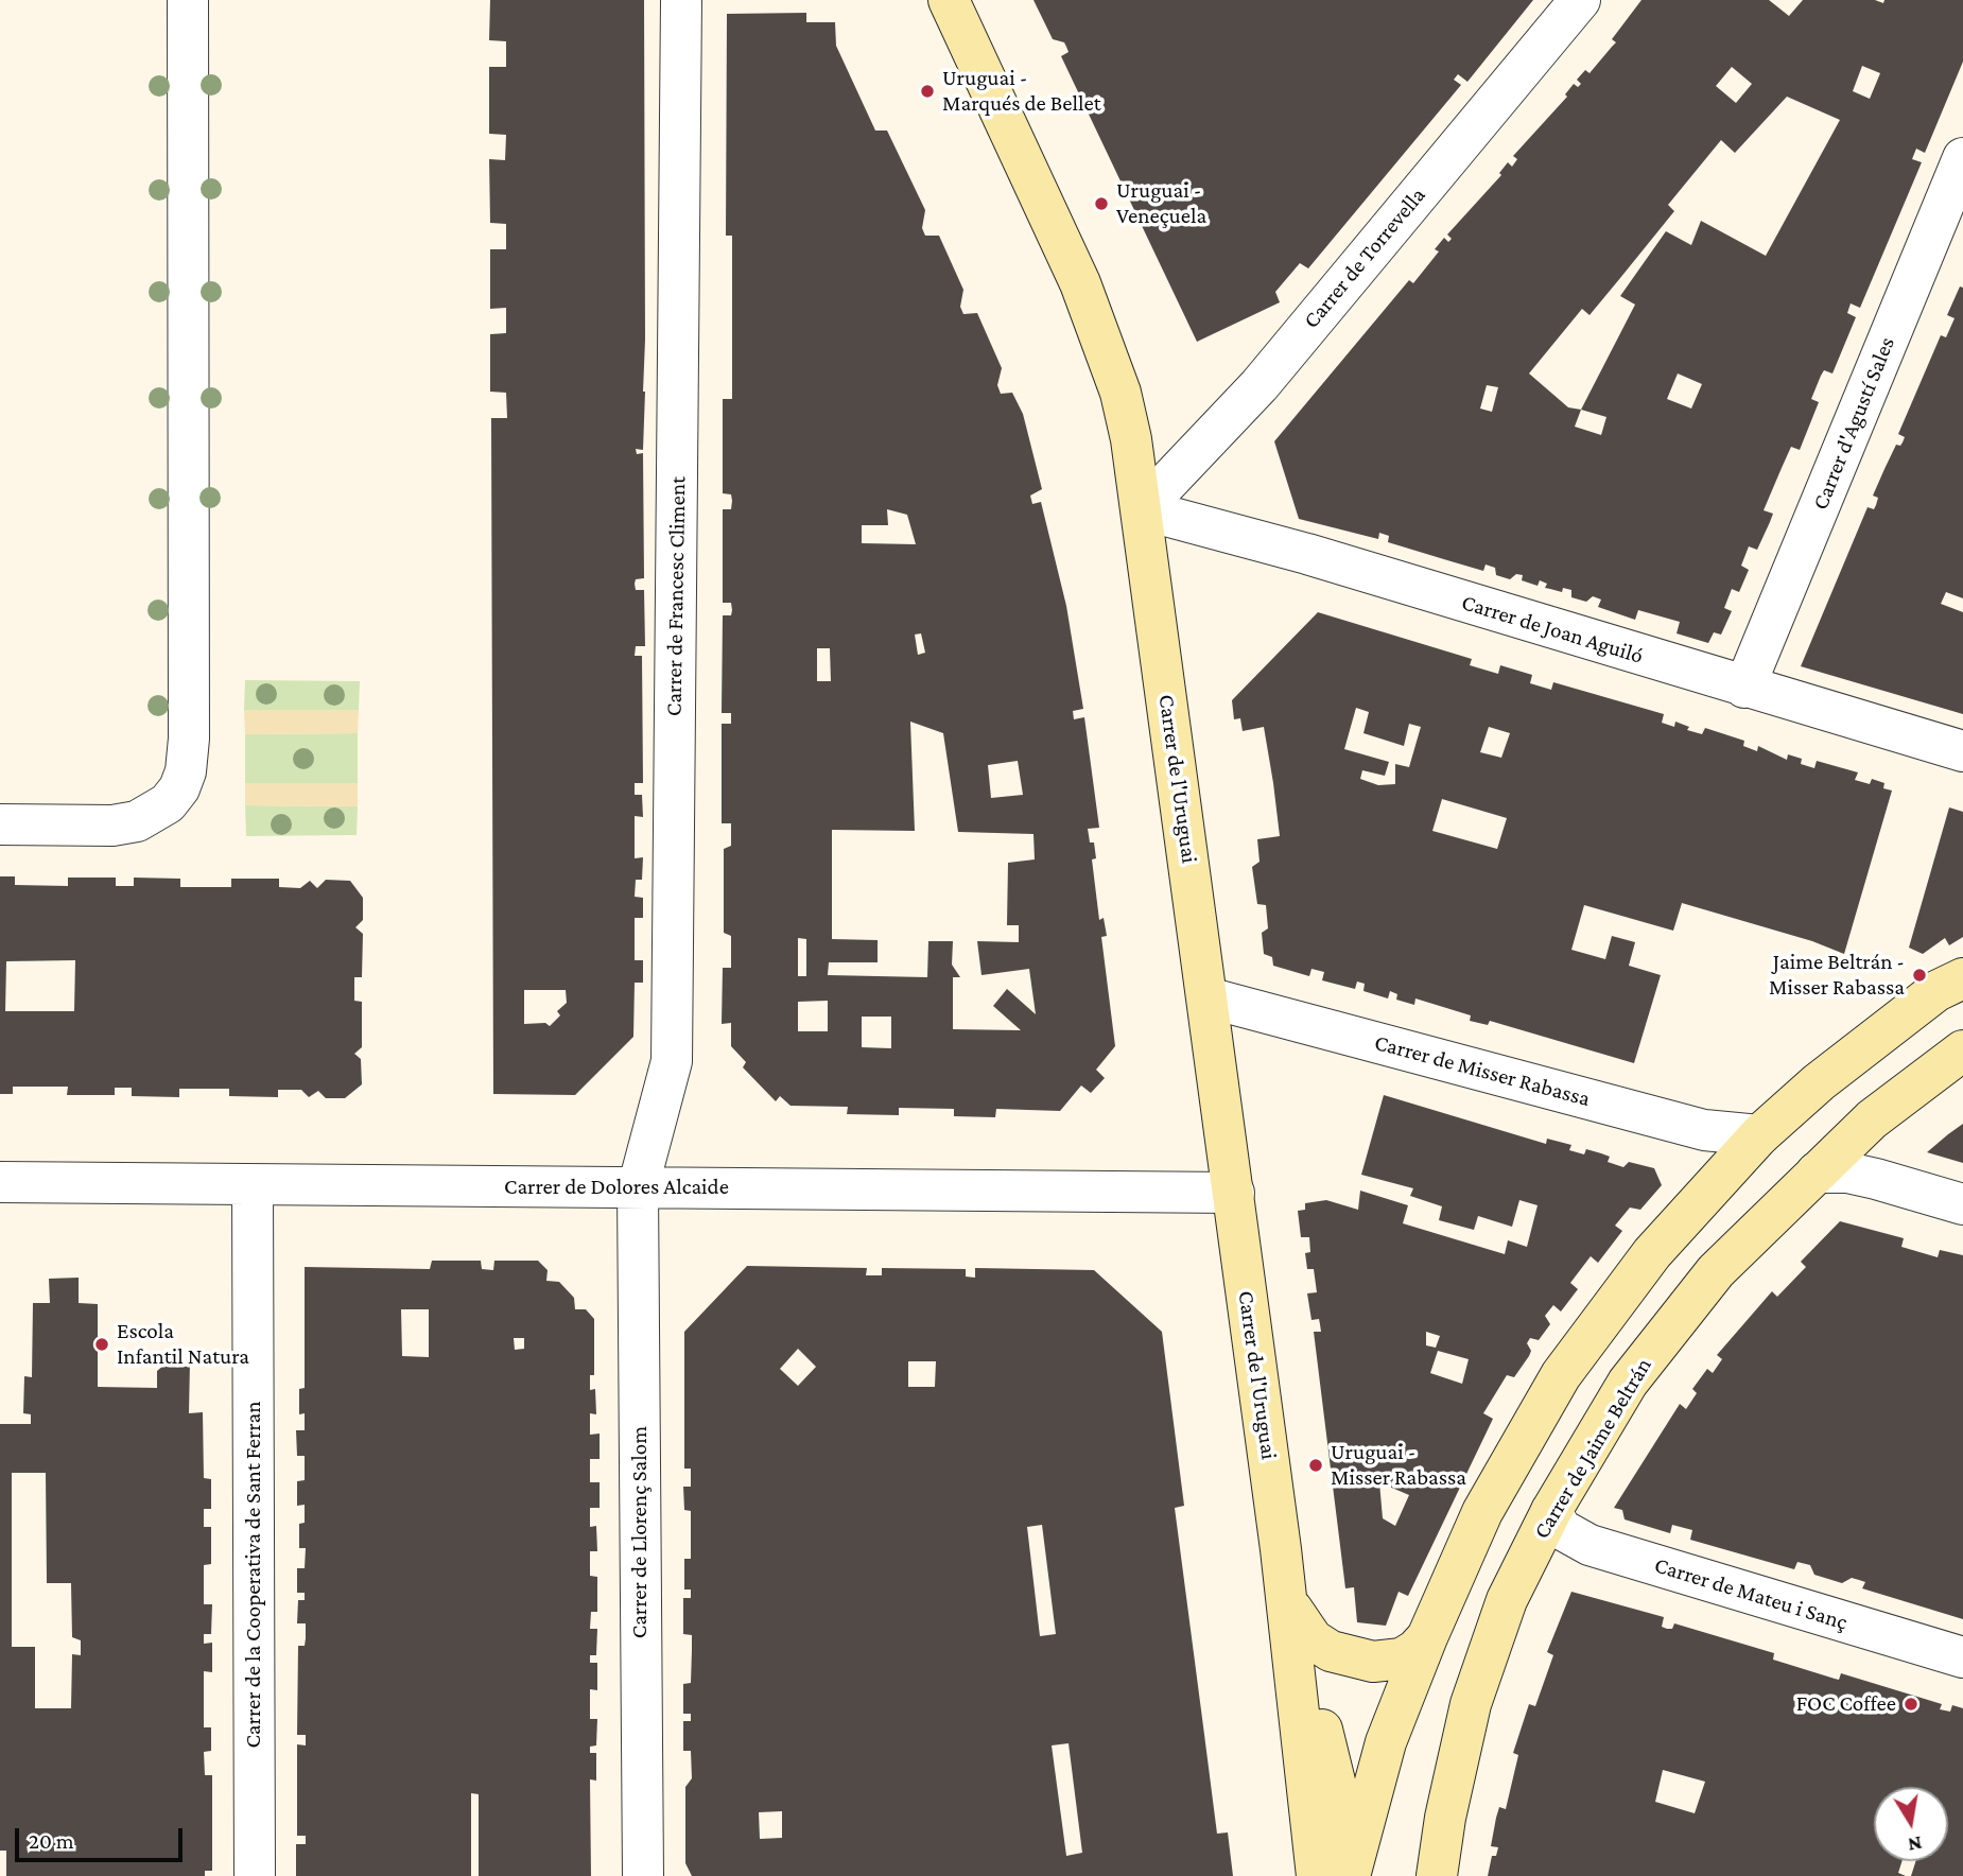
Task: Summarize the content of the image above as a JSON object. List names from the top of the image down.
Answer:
{
  "streets": {
    "street": [
      "Carrer de Torrevella",
      "Carrer d'Agustí Sales",
      "Carrer de Francesc Climent",
      "Carrer de Joan Aguiló",
      "Carrer de l'Uruguai",
      "Carrer de Misser Rabassa",
      "Carrer de Dolores Alcaide",
      "Carrer de Jaime Beltrán",
      "Carrer de Llorenç Salom",
      "Carrer de la Cooperativa de Sant Ferran",
      "Carrer de Mateu i Sanç"
    ]
  },
  "crossings": [
    ["Carrer de Torrevella", "Carrer de Joan Aguiló"],
    ["Carrer de Torrevella", "Carrer de l'Uruguai"],
    ["Carrer d'Agustí Sales", "Carrer de Joan Aguiló"],
    ["Carrer de Francesc Climent", "Carrer de Dolores Alcaide"],
    ["Carrer de Francesc Climent", "Carrer de Llorenç Salom"],
    ["Carrer de Joan Aguiló", "Carrer de l'Uruguai"],
    ["Carrer de l'Uruguai", "Carrer de Misser Rabassa"],
    ["Carrer de l'Uruguai", "Carrer de Dolores Alcaide"],
    ["Carrer de Dolores Alcaide", "Carrer de Llorenç Salom"],
    ["Carrer de Dolores Alcaide", "Carrer de la Cooperativa de Sant Ferran"],
    ["Carrer de Jaime Beltrán", "Carrer de Mateu i Sanç"]
  ],
  "places": [
    "Uruguai - Marqués de Bellet",
    "Uruguai - Veneçuela",
    "Jaime Beltrán - Misser Rabassa",
    "Escola Infantil Natura",
    "Uruguai - Misser Rabassa",
    "FOC Coffee"
  ],
  "scale_bar": "20 m",
  "north": "bottom"
}
